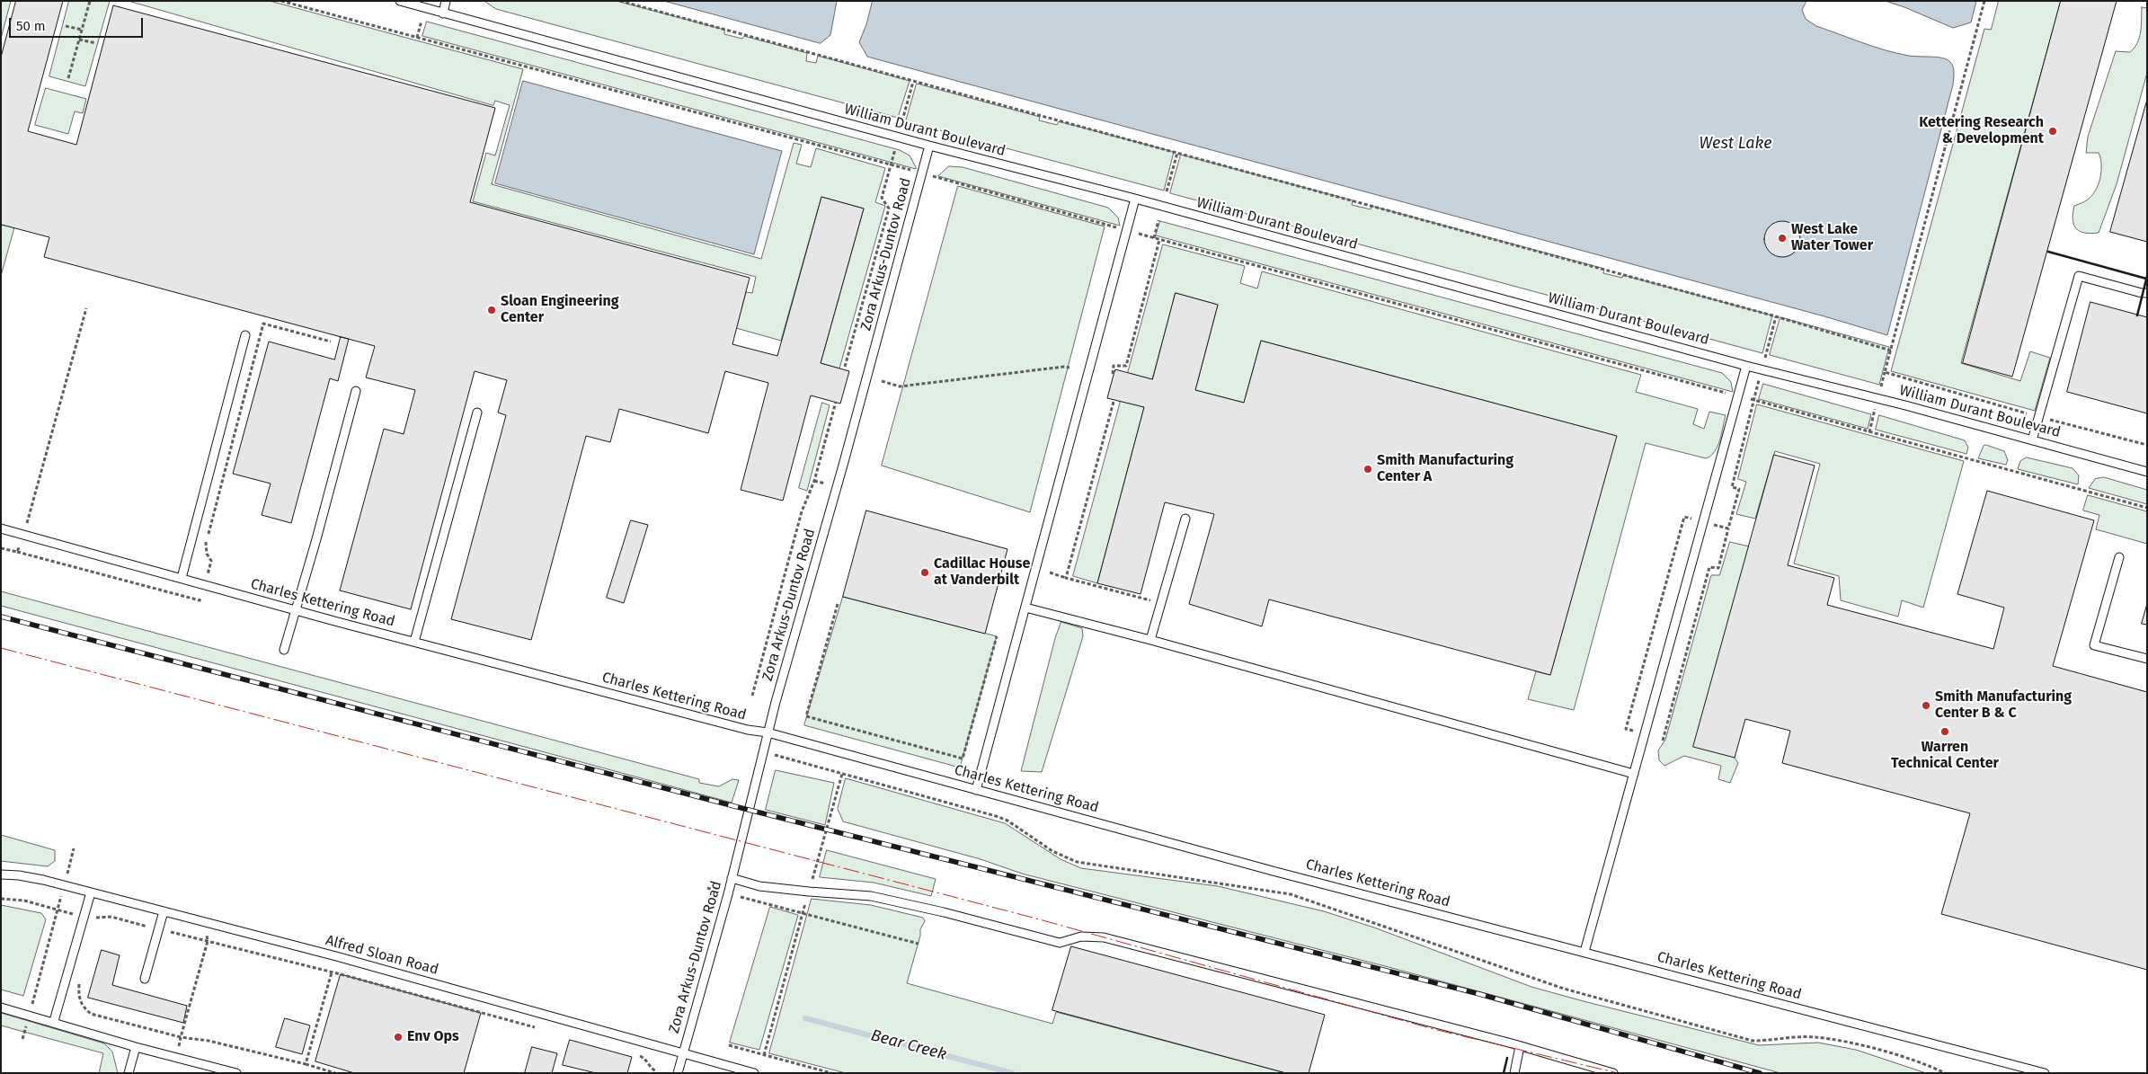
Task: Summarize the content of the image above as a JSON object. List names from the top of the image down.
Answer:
{
  "streets": {
    "lane": [
      "William Durant Boulevard",
      "Zora Arkus-Duntov Road",
      "Charles Kettering Road",
      "Alfred Sloan Road"
    ]
  },
  "crossings": [
    ["William Durant Boulevard", "Zora Arkus-Duntov Road"],
    ["Zora Arkus-Duntov Road", "Charles Kettering Road"],
    ["Zora Arkus-Duntov Road", "Alfred Sloan Road"]
  ],
  "water": ["West Lake", "Bear Creek"],
  "places": [
    "Kettering Research & Development",
    "West Lake Water Tower",
    "Sloan Engineering Center",
    "Smith Manufacturing Center A",
    "Cadillac House at Vanderbilt",
    "Smith Manufacturing Center B & C",
    "Warren Technical Center",
    "Env Ops"
  ],
  "scale_bar": "50 m"
}
